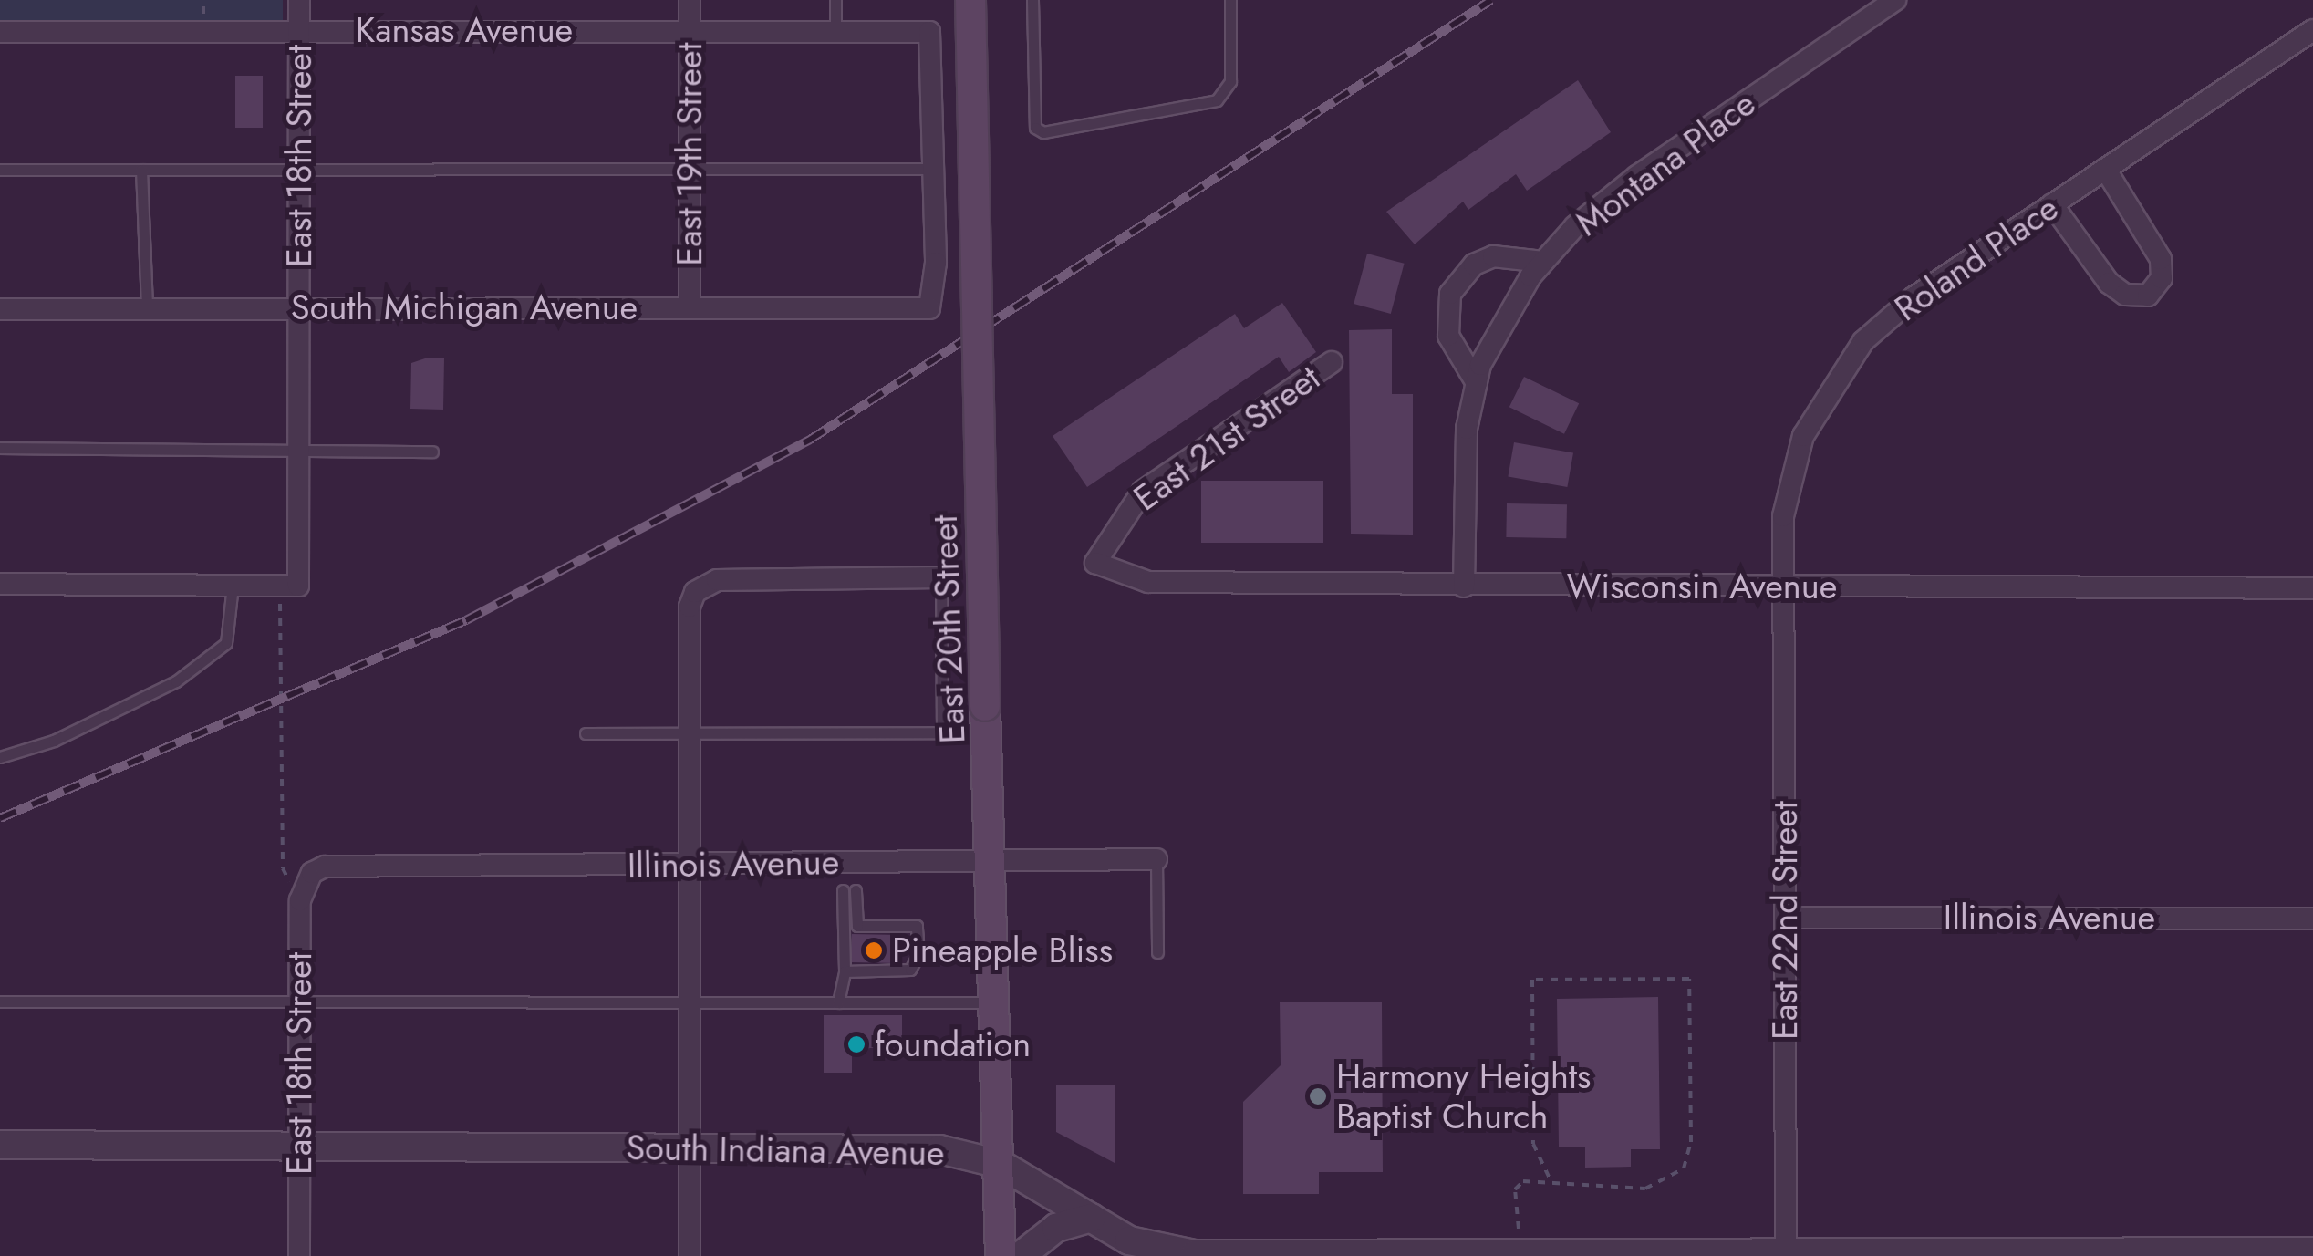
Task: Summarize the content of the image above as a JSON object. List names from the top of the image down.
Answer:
{
  "streets": {
    "main road": ["East 20th Street"],
    "street": [
      "Kansas Avenue",
      "East 19th Street",
      "East 18th Street",
      "Montana Place",
      "Roland Place",
      "South Michigan Avenue",
      "East 21st Street",
      "Wisconsin Avenue",
      "Illinois Avenue",
      "East 22nd Street",
      "South Indiana Avenue"
    ]
  },
  "crossings": [
    ["Kansas Avenue", "East 19th Street"],
    ["Kansas Avenue", "East 18th Street"],
    ["Kansas Avenue", "South Michigan Avenue"],
    ["East 19th Street", "South Michigan Avenue"],
    ["East 18th Street", "South Michigan Avenue"],
    ["East 18th Street", "Illinois Avenue"],
    ["East 18th Street", "South Indiana Avenue"],
    ["Montana Place", "Wisconsin Avenue"],
    ["Roland Place", "Wisconsin Avenue"],
    ["Roland Place", "East 22nd Street"],
    ["East 21st Street", "Wisconsin Avenue"],
    ["Wisconsin Avenue", "East 22nd Street"],
    ["East 20th Street", "Illinois Avenue"],
    ["East 20th Street", "South Indiana Avenue"],
    ["Illinois Avenue", "East 22nd Street"],
    ["East 22nd Street", "South Indiana Avenue"]
  ],
  "places": ["Pineapple Bliss", "foundation", "Harmony Heights Baptist Church"]
}
